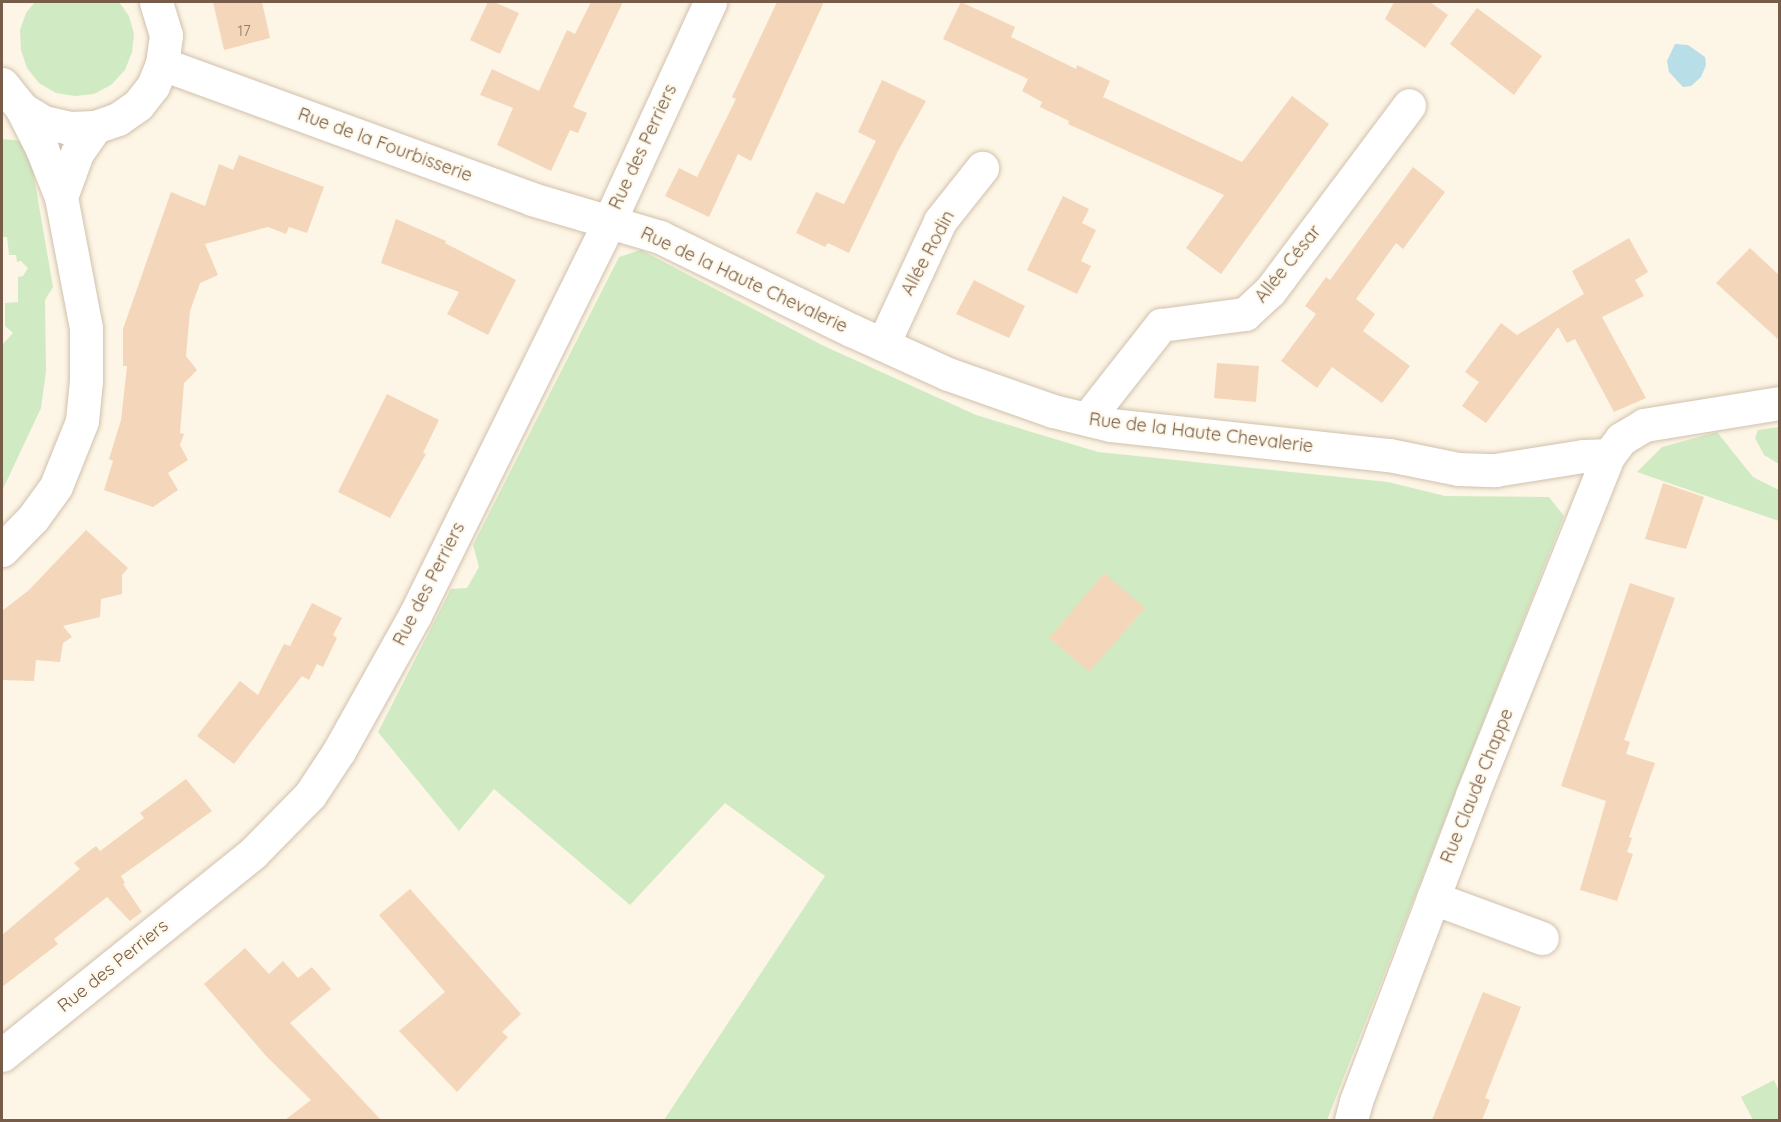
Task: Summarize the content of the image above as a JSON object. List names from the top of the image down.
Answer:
{
  "streets": {
    "street": [
      "Rue de la Fourbisserie",
      "Rue des Perriers",
      "Allée Rodin",
      "Allée César",
      "Rue de la Haute Chevalerie",
      "Rue Claude Chappe"
    ]
  },
  "crossings": [
    ["Rue de la Fourbisserie", "Rue des Perriers"],
    ["Rue de la Fourbisserie", "Rue de la Haute Chevalerie"],
    ["Rue des Perriers", "Rue de la Haute Chevalerie"],
    ["Allée Rodin", "Rue de la Haute Chevalerie"],
    ["Allée César", "Rue de la Haute Chevalerie"],
    ["Rue de la Haute Chevalerie", "Rue Claude Chappe"]
  ],
  "house_numbers": ["17"]
}
